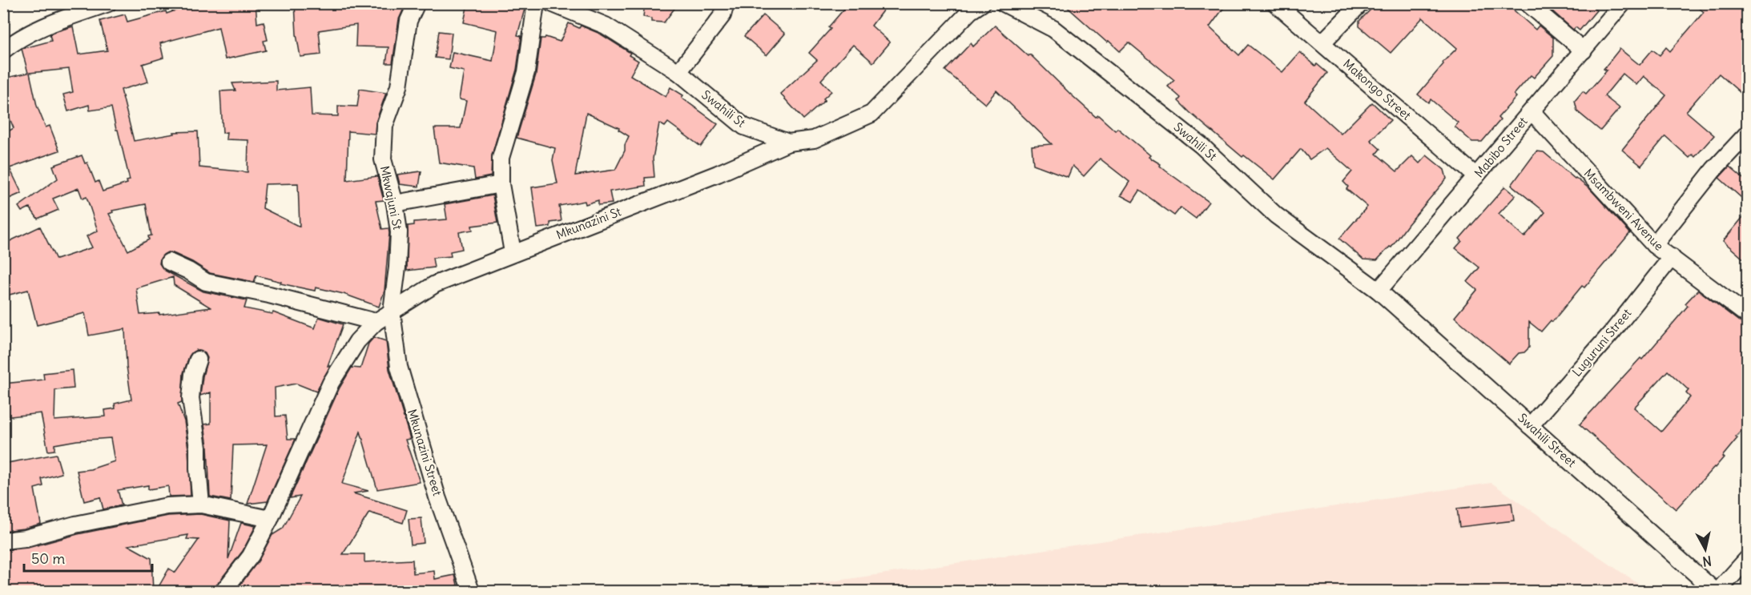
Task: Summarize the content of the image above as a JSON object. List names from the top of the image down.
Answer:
{
  "streets": {
    "street": [
      "Makongo Street",
      "Swahili St",
      "Mabibo Street",
      "Mkwajuni St",
      "Msambweni Avenue",
      "Mkunazini St",
      "Luguruni Street",
      "Swahili Street",
      "Mkunazini Street"
    ]
  },
  "crossings": [
    ["Makongo Street", "Mabibo Street"],
    ["Swahili St", "Mabibo Street"],
    ["Swahili St", "Mkunazini St"],
    ["Swahili St", "Swahili Street"],
    ["Mabibo Street", "Msambweni Avenue"],
    ["Mabibo Street", "Swahili Street"],
    ["Mkwajuni St", "Mkunazini St"],
    ["Mkwajuni St", "Mkunazini Street"],
    ["Msambweni Avenue", "Luguruni Street"],
    ["Mkunazini St", "Mkunazini Street"],
    ["Luguruni Street", "Swahili Street"]
  ],
  "scale_bar": "50 m",
  "north": "bottom"
}
